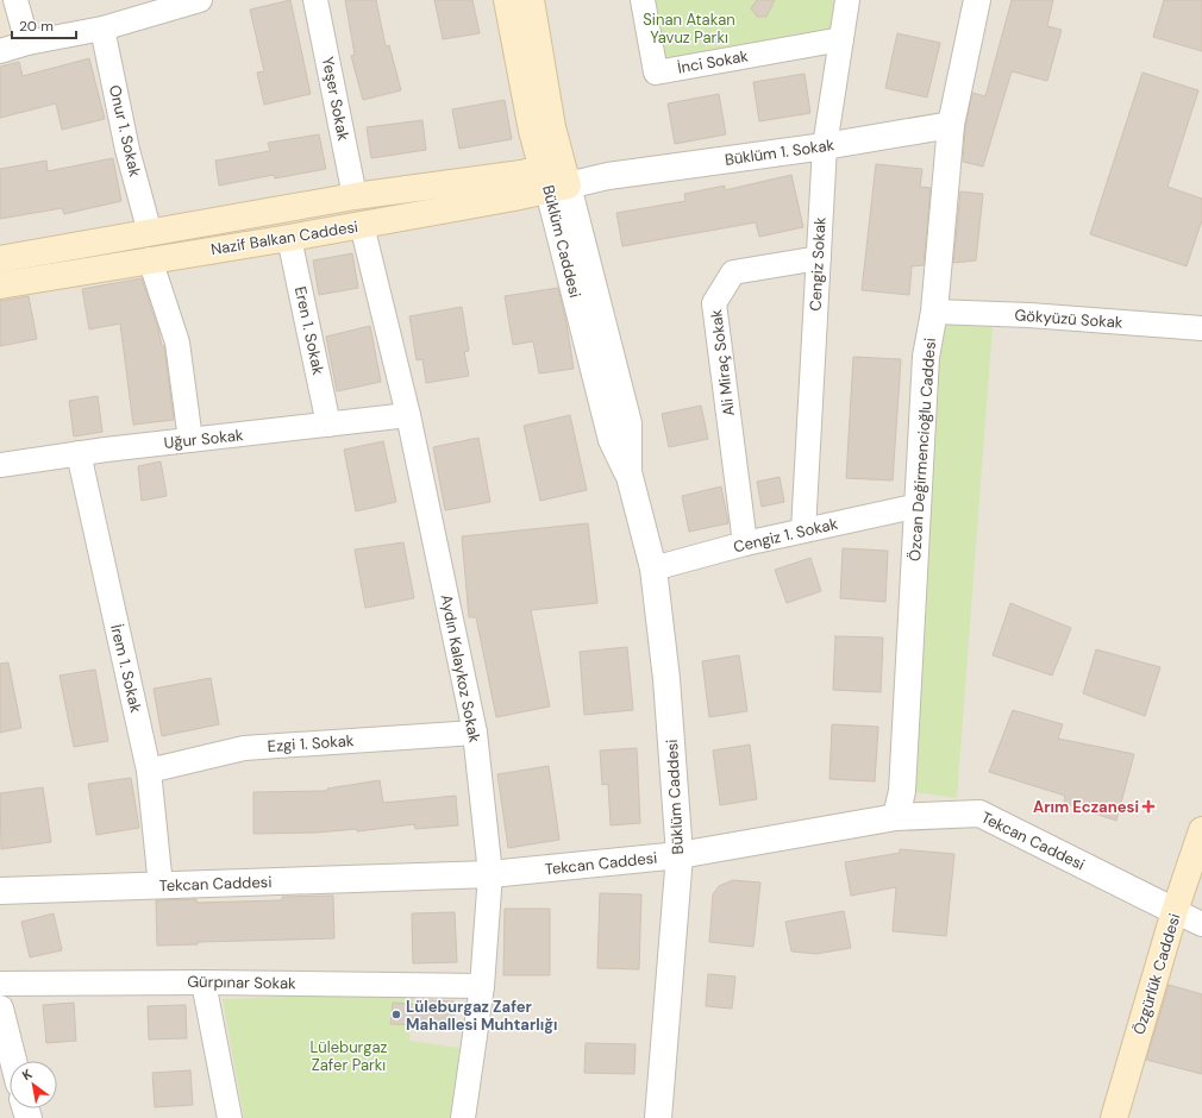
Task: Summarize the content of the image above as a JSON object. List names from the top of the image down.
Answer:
{
  "streets": {
    "main road": ["Nazif Balkan Caddesi", "Büklüm Caddesi", "Özgürlük Caddesi"],
    "street": [
      "İnci Sokak",
      "Yeşer Sokak",
      "Onur 1. Sokak",
      "Büklüm 1. Sokak",
      "Cengiz Sokak",
      "Gökyüzü Sokak",
      "Eren 1. Sokak",
      "Ali Miraç Sokak",
      "Uğur Sokak",
      "Özcan Değirmencioğlu Caddesi",
      "Cengiz 1. Sokak",
      "İrem 1. Sokak",
      "Aydın Kalaykoz Sokak",
      "Ezgi 1. Sokak",
      "Tekcan Caddesi",
      "Gürpınar Sokak"
    ]
  },
  "crossings": [
    ["İnci Sokak", "Cengiz Sokak"],
    ["Yeşer Sokak", "Nazif Balkan Caddesi"],
    ["Onur 1. Sokak", "Nazif Balkan Caddesi"],
    ["Büklüm 1. Sokak", "Nazif Balkan Caddesi"],
    ["Büklüm 1. Sokak", "Büklüm Caddesi"],
    ["Büklüm 1. Sokak", "Cengiz Sokak"],
    ["Büklüm 1. Sokak", "Özcan Değirmencioğlu Caddesi"],
    ["Nazif Balkan Caddesi", "Büklüm Caddesi"],
    ["Nazif Balkan Caddesi", "Eren 1. Sokak"],
    ["Nazif Balkan Caddesi", "Aydın Kalaykoz Sokak"],
    ["Büklüm Caddesi", "Cengiz 1. Sokak"],
    ["Büklüm Caddesi", "Tekcan Caddesi"],
    ["Cengiz Sokak", "Ali Miraç Sokak"],
    ["Cengiz Sokak", "Cengiz 1. Sokak"],
    ["Gökyüzü Sokak", "Özcan Değirmencioğlu Caddesi"],
    ["Eren 1. Sokak", "Uğur Sokak"],
    ["Ali Miraç Sokak", "Cengiz 1. Sokak"],
    ["Uğur Sokak", "İrem 1. Sokak"],
    ["Uğur Sokak", "Aydın Kalaykoz Sokak"],
    ["Özcan Değirmencioğlu Caddesi", "Cengiz 1. Sokak"],
    ["Özcan Değirmencioğlu Caddesi", "Tekcan Caddesi"],
    ["İrem 1. Sokak", "Ezgi 1. Sokak"],
    ["İrem 1. Sokak", "Tekcan Caddesi"],
    ["Aydın Kalaykoz Sokak", "Ezgi 1. Sokak"],
    ["Aydın Kalaykoz Sokak", "Tekcan Caddesi"],
    ["Aydın Kalaykoz Sokak", "Gürpınar Sokak"],
    ["Tekcan Caddesi", "Özgürlük Caddesi"]
  ],
  "parks": ["Sinan Atakan Yavuz Parkı", "Lüleburgaz Zafer Parkı"],
  "places": {
    "health": ["Arım Eczanesi"],
    "other": ["Lüleburgaz Zafer Mahallesi Muhtarlığı"]
  },
  "scale_bar": "20 m",
  "north": "top left"
}
